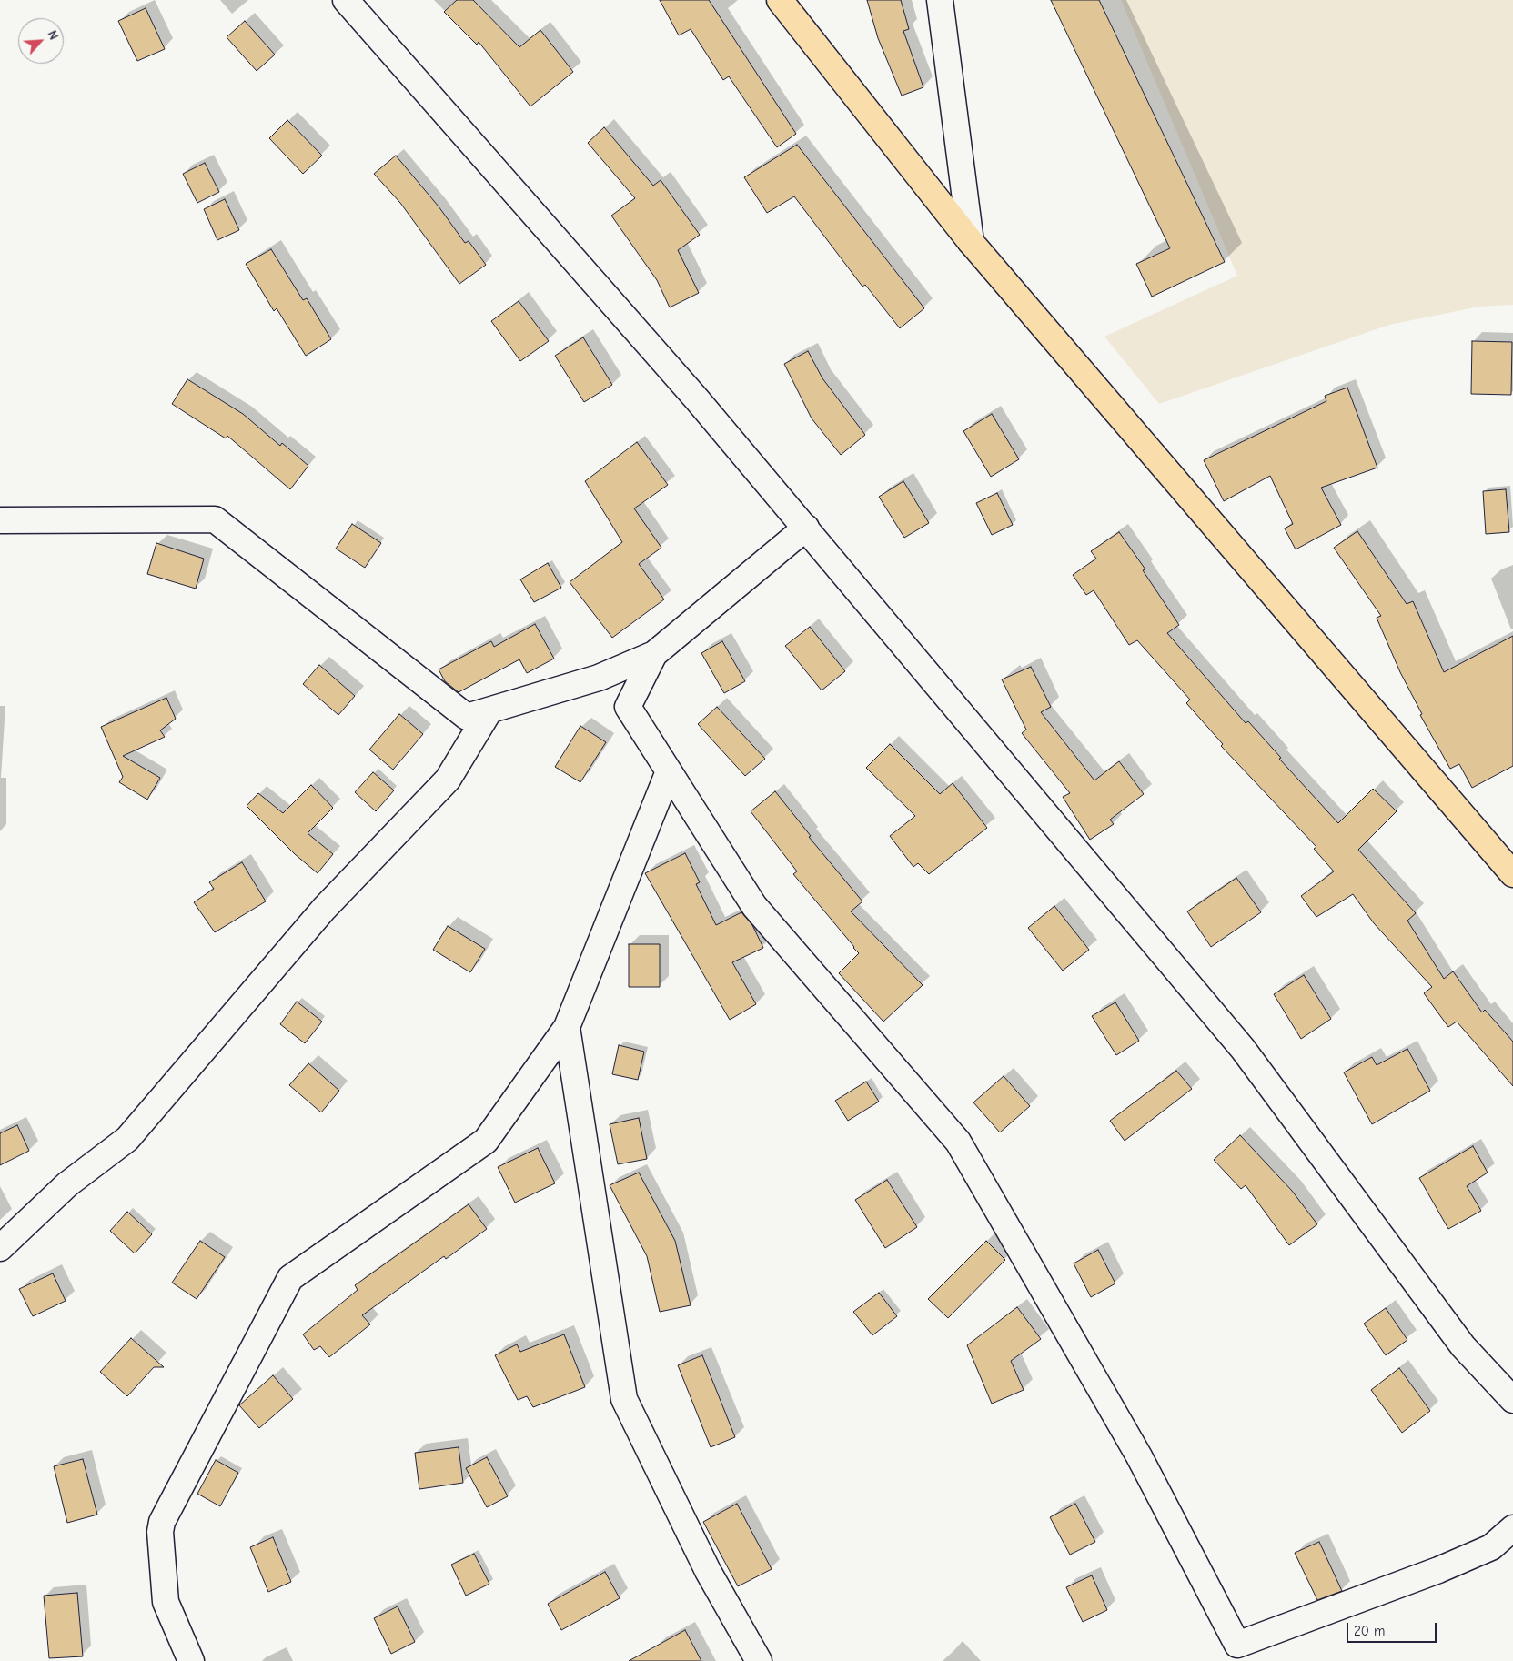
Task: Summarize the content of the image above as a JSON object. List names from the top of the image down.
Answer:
{
  "scale_bar": "20 m",
  "north": "top right"
}
